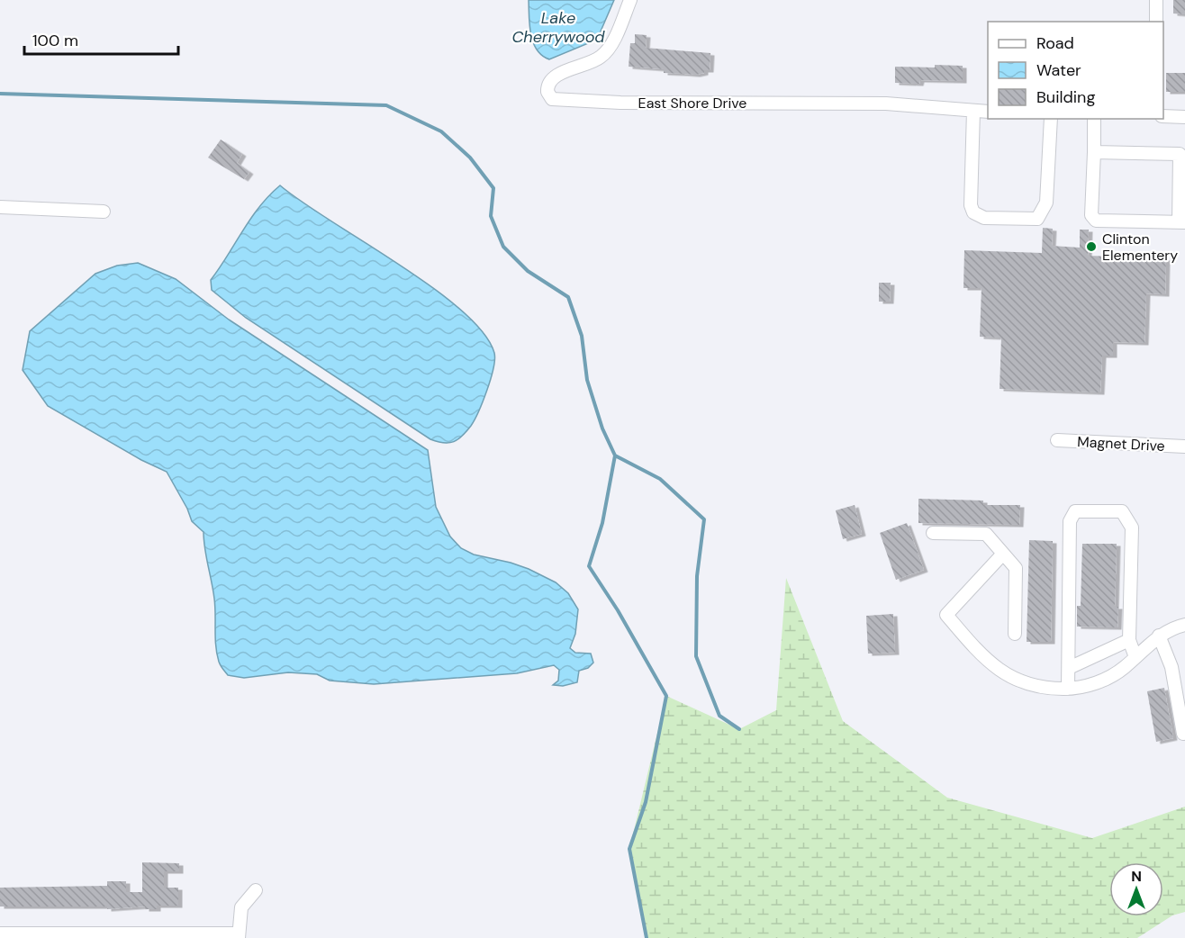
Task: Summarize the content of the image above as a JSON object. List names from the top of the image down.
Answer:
{
  "streets": {
    "street": ["East Shore Drive", "Magnet Drive"]
  },
  "water": ["Lake Cherrywood"],
  "places": ["Clinton Elementery"],
  "legend": ["Road", "Water", "Building"],
  "scale_bar": "100 m",
  "north": "top"
}
